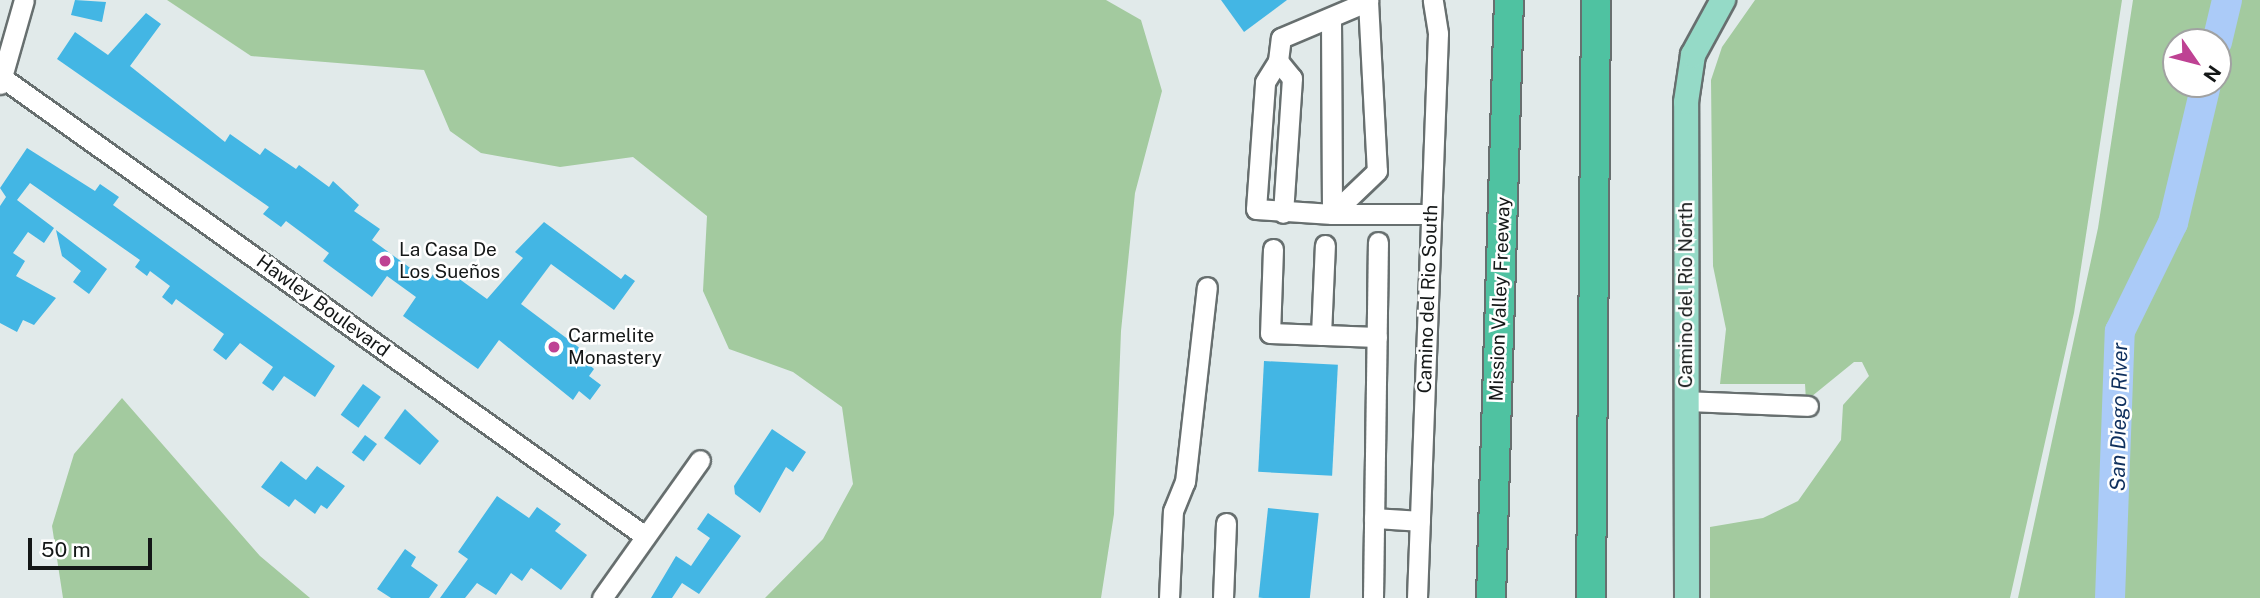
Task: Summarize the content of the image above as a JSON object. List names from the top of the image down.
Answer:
{
  "streets": {
    "highway": ["Mission Valley Freeway"],
    "main road": ["Camino del Rio North"],
    "street": ["Camino del Rio South", "Hawley Boulevard"]
  },
  "water": ["San Diego River"],
  "places": ["La Casa De Los Sueños", "Carmelite Monastery"],
  "scale_bar": "50 m",
  "north": "bottom right"
}
